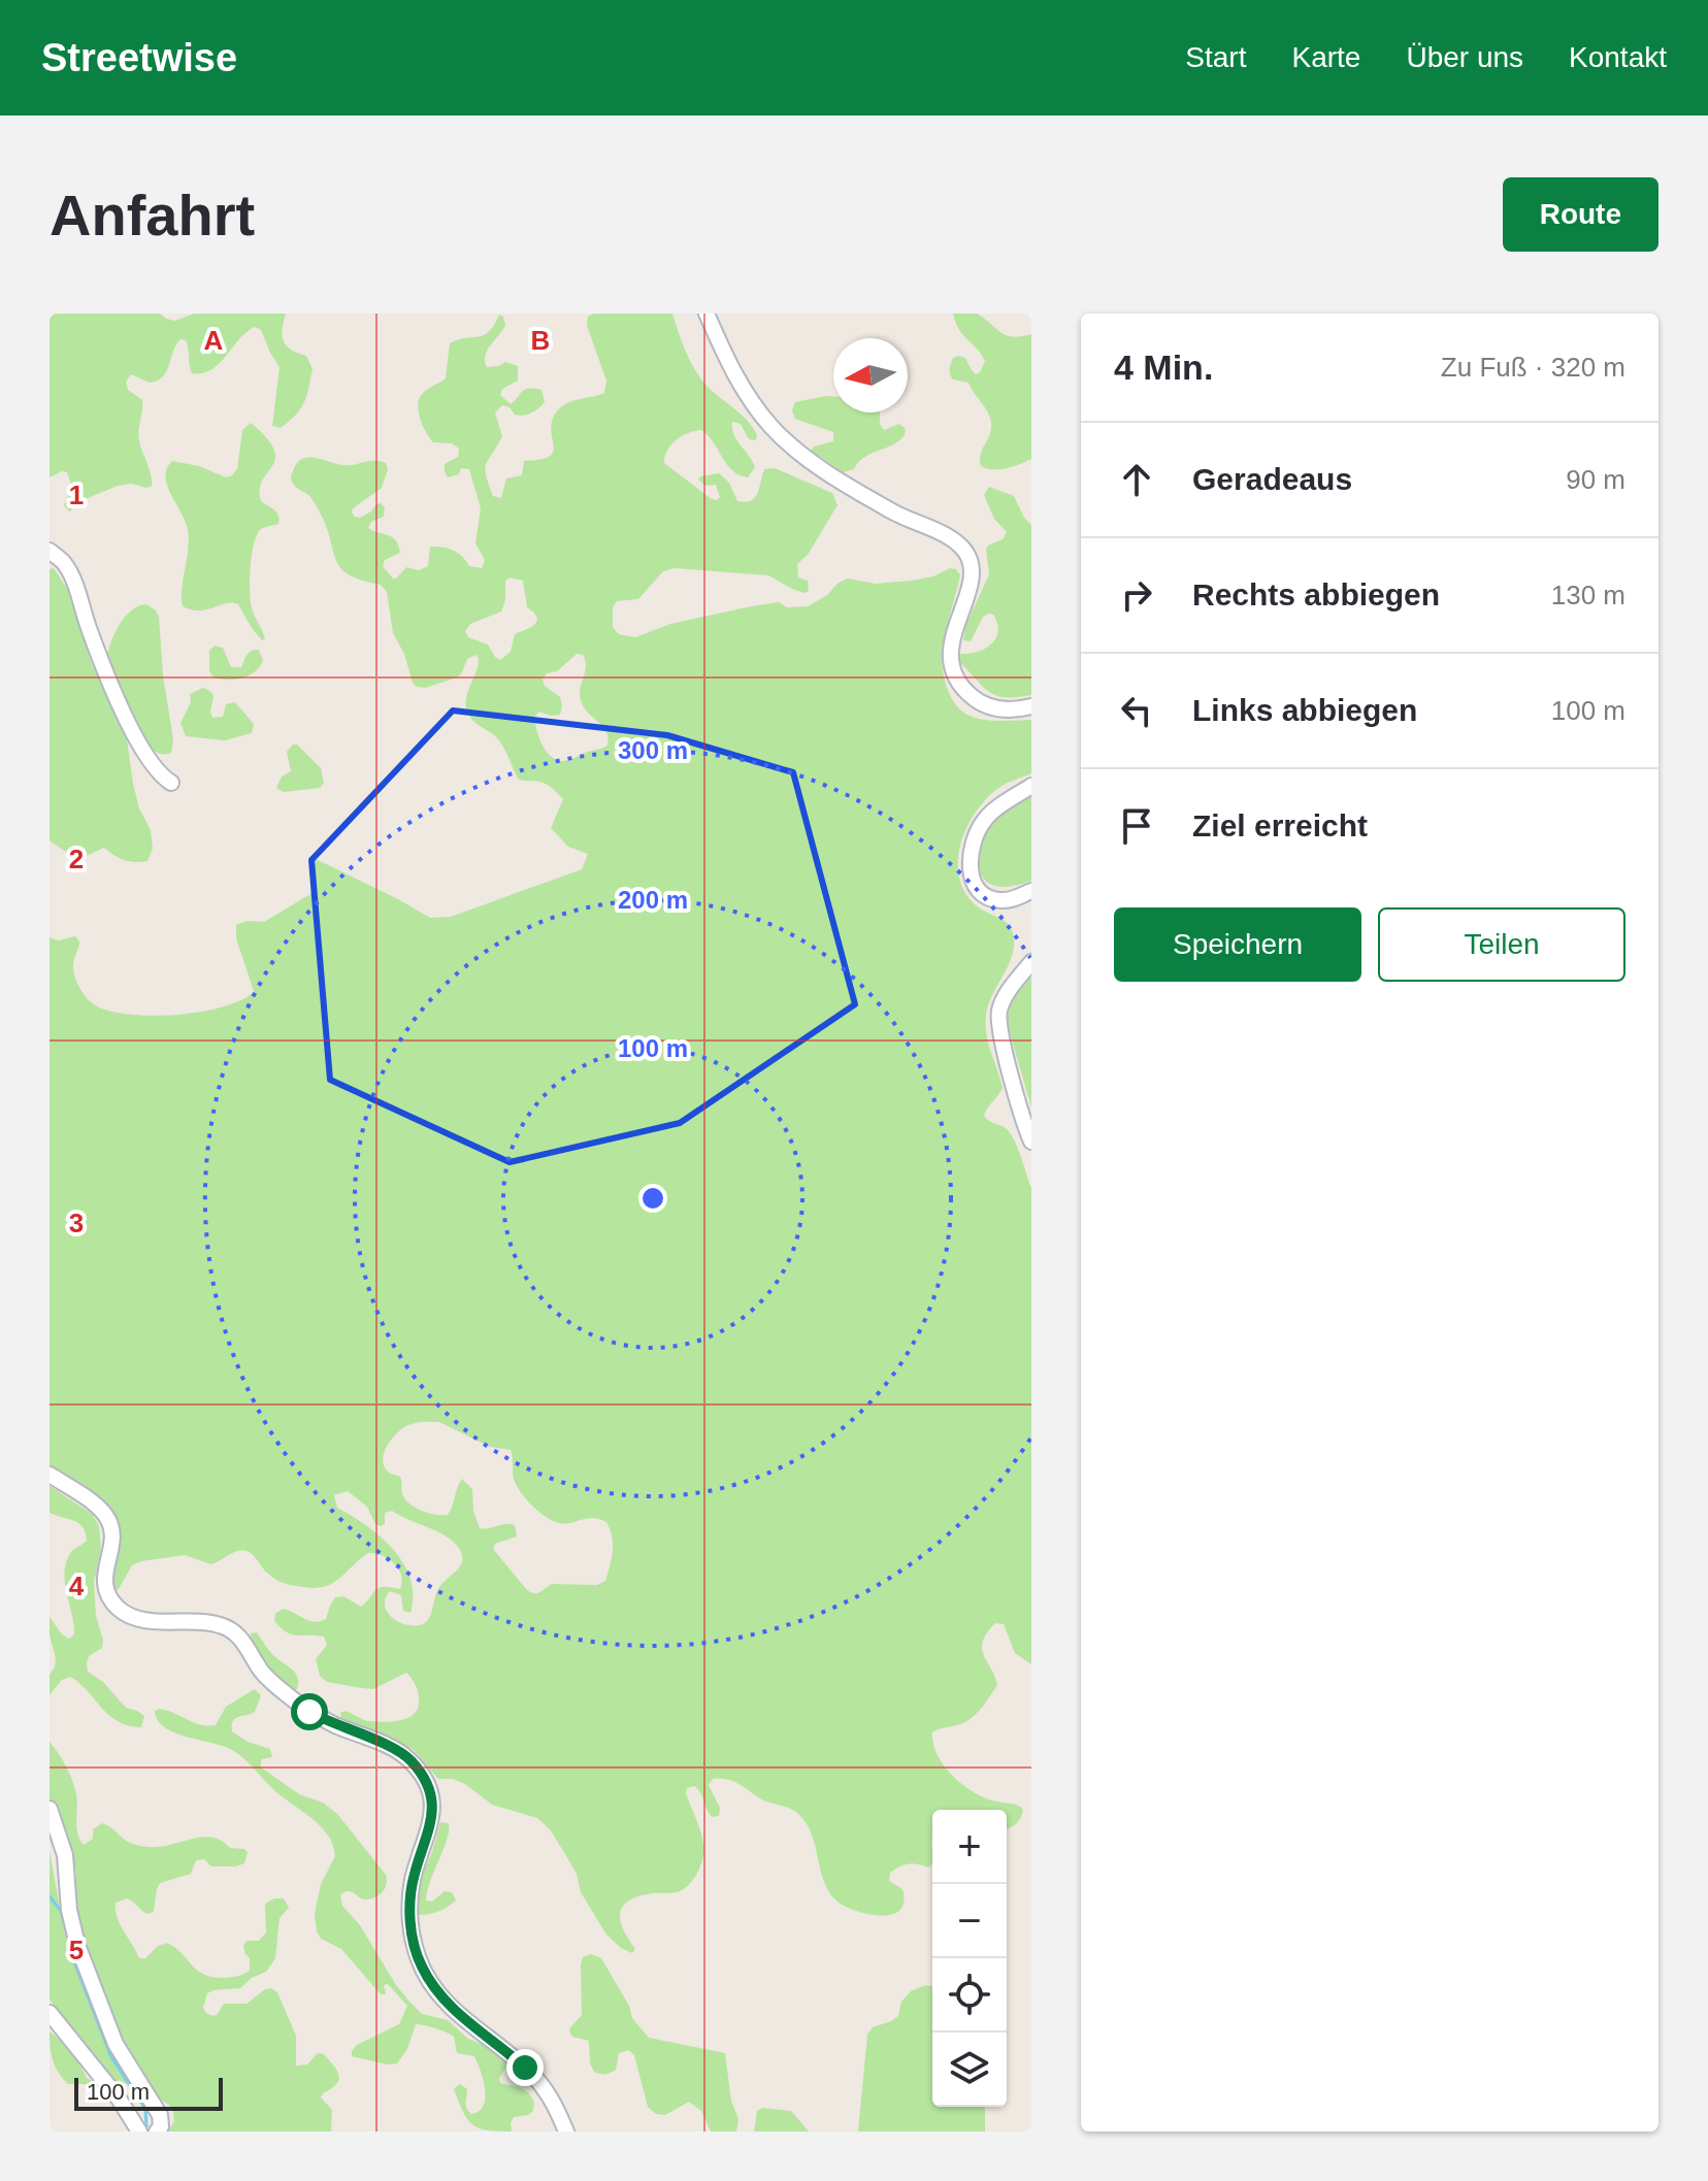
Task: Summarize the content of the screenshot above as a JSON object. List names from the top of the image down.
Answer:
{
  "scale_bar": "100 m",
  "north": "left",
  "page": {
    "header": "Streetwise",
    "nav": [
      "Start",
      "Karte",
      "Über uns",
      "Kontakt"
    ],
    "buttons": [
      "Route",
      ["Speichern", "Teilen"]
    ],
    "title": "Anfahrt",
    "heading": ["4 Min.", "Zu Fuß · 320 m"],
    "list": [
      ["Geradeaus", "90 m"],
      ["Rechts abbiegen", "130 m"],
      ["Links abbiegen", "100 m"],
      "Ziel erreicht"
    ],
    "map_buttons": ["+", "−"],
    "scale": "100 m"
  },
  "grid": {
    "columns": ["A", "B"],
    "rows": [
      "1",
      "2",
      "3",
      "4",
      "5"
    ]
  },
  "rings": ["300 m", "200 m", "100 m"]
}
